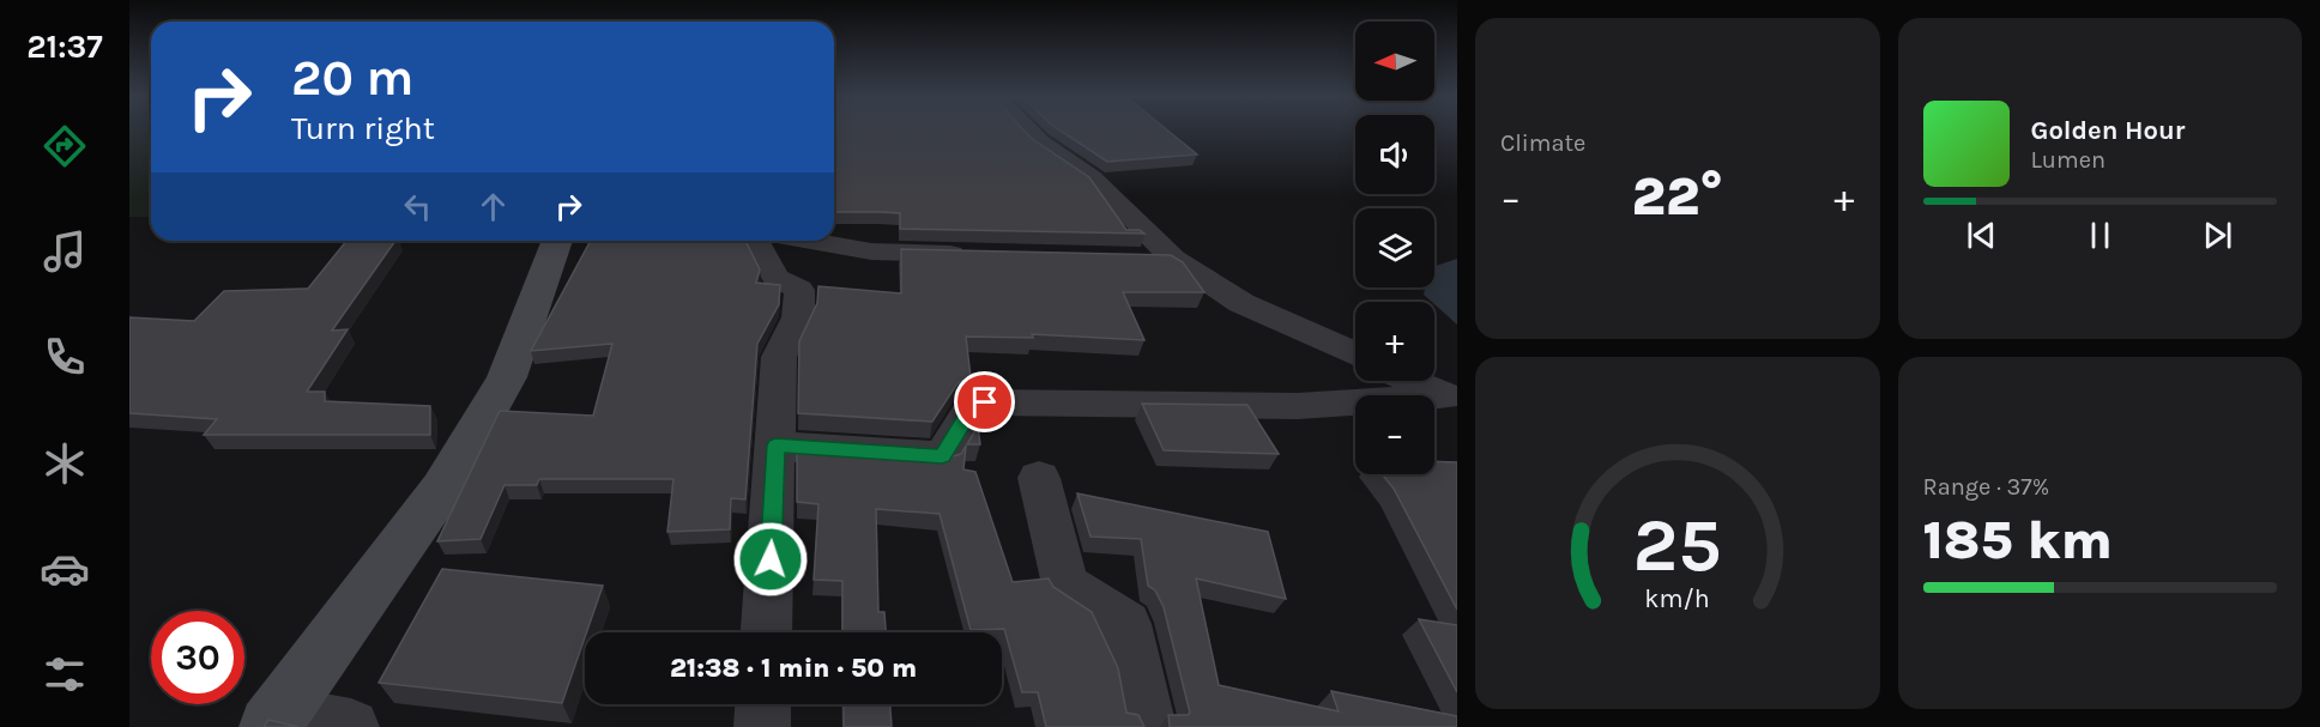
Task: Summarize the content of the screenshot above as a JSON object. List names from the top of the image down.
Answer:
{
  "north": "left",
  "page": {
    "tabs": "21:37",
    "tile": [
      "Climate",
      ["Range · 37%", "185 km"]
    ],
    "map_buttons": ["+", "−"],
    "turn": ["20 m", "Turn right"],
    "song": ["Golden Hour", "Lumen"],
    "heat": ["−", "22°", "+"],
    "limit": "30",
    "trip": "21:38 · 1 min · 50 m",
    "gauge": ["25", "km/h"]
  }
}
